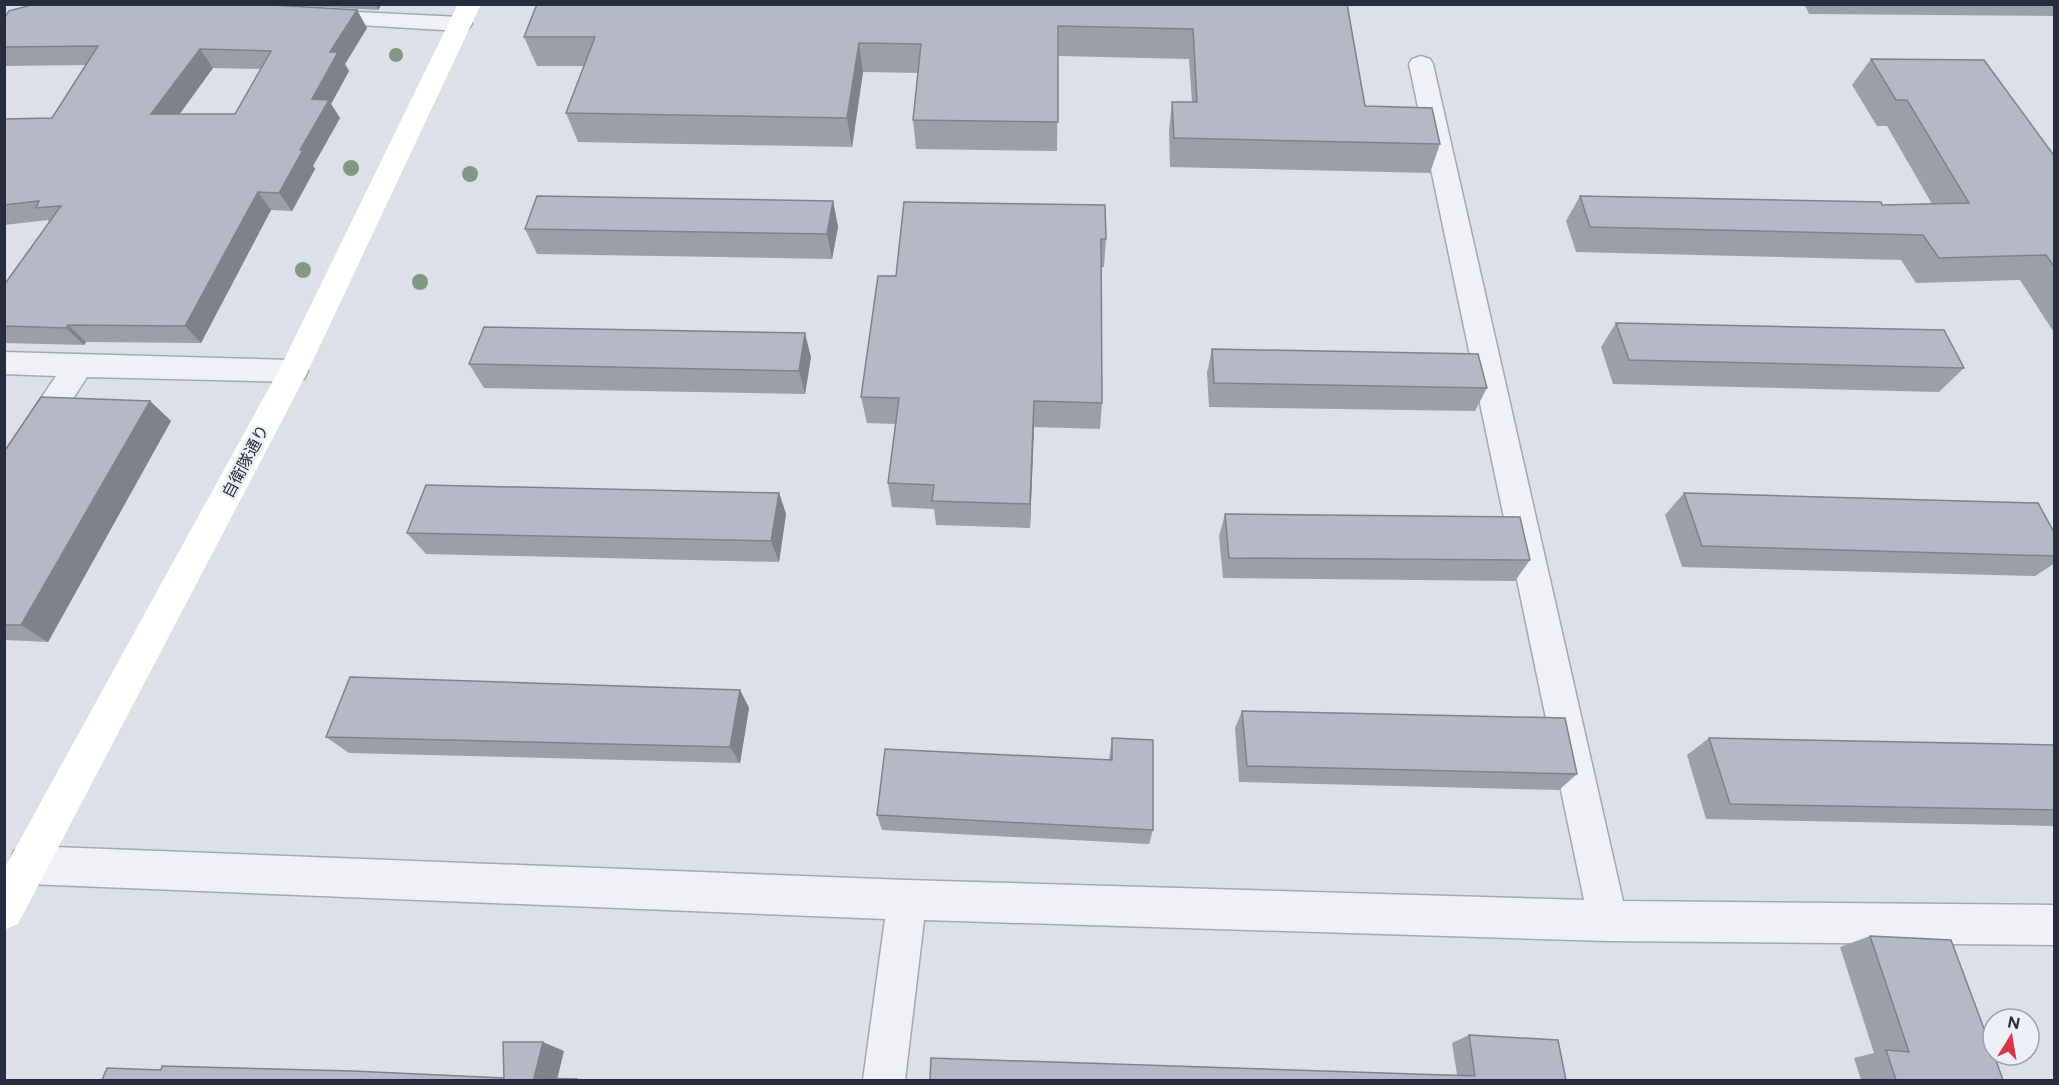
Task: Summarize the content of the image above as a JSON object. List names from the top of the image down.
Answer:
{
  "streets": {
    "street": ["自衛隊通り"]
  },
  "north": "top"
}
